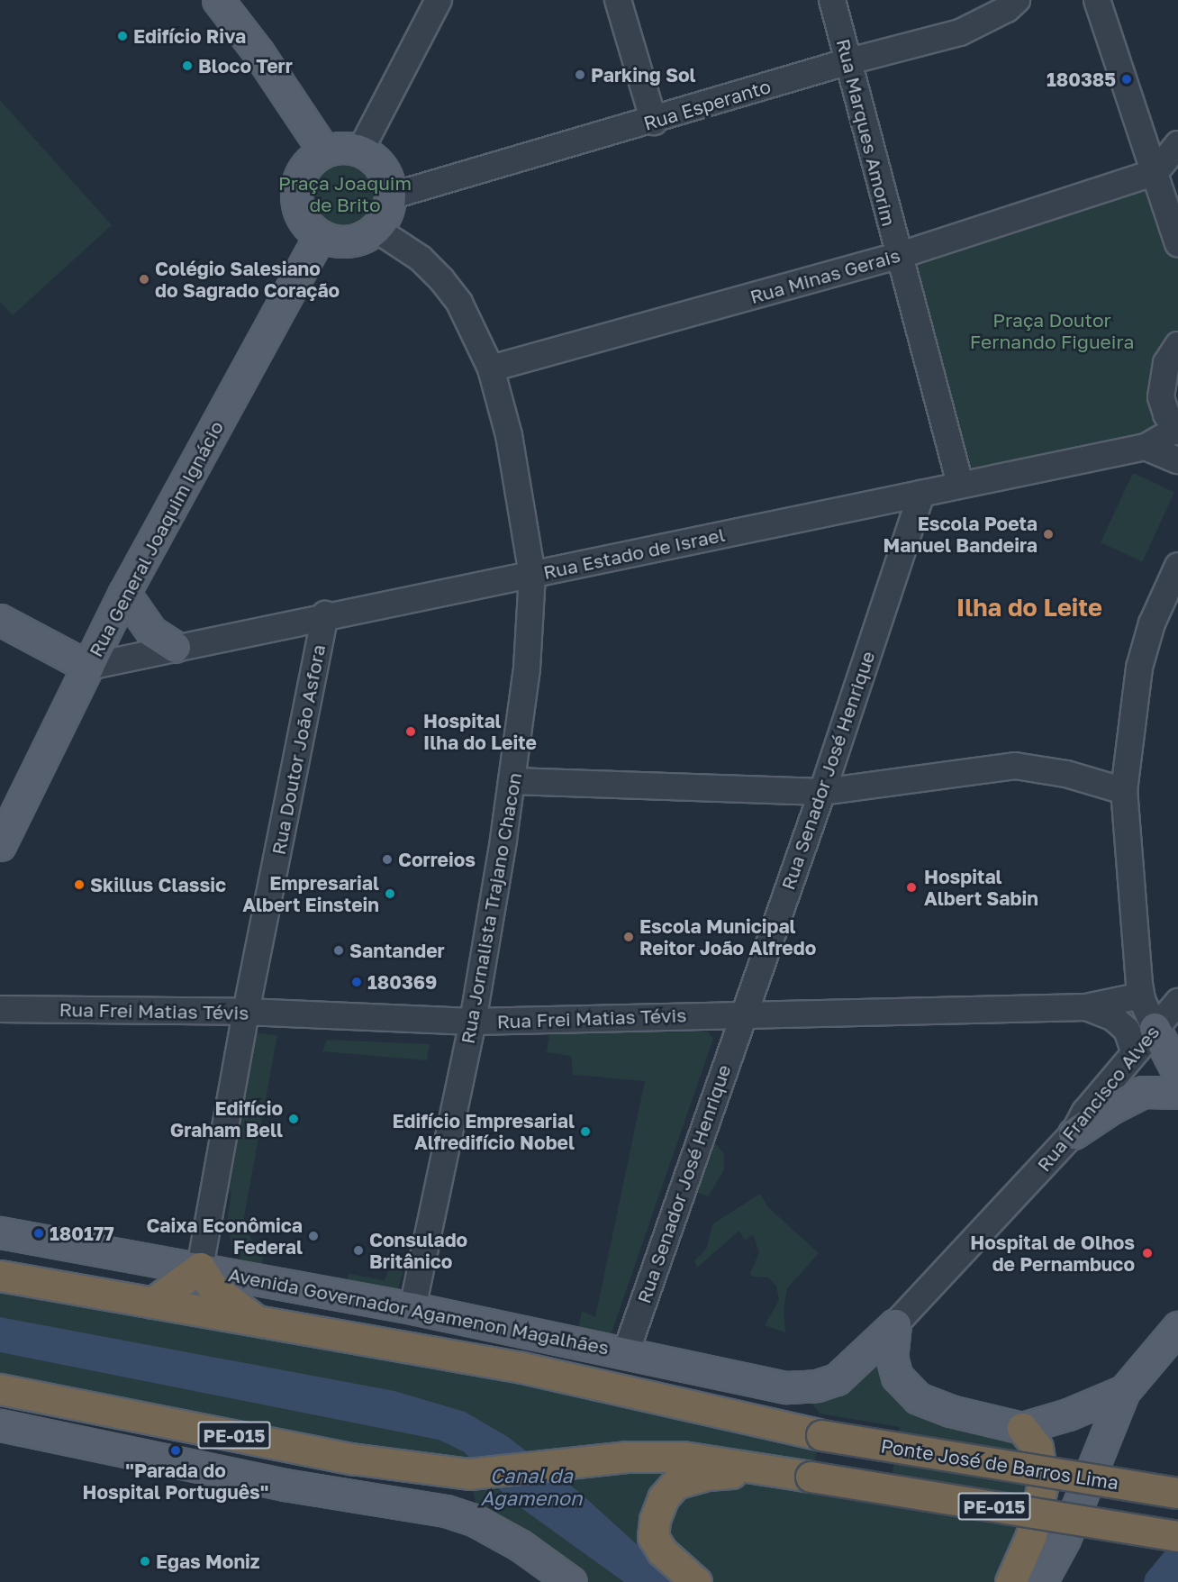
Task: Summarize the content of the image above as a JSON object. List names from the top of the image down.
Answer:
{
  "streets": {
    "highway": ["Avenida Governador Agamenon Magalhães", "PE-015", "Ponte José de Barros Lima"],
    "main road": ["Rua General Joaquim Ignácio", "Rua Francisco Alves"],
    "street": [
      "Rua Esperanto",
      "Rua Marques Amorim",
      "Rua Minas Gerais",
      "Rua Estado de Israel",
      "Rua Doutor João Asfora",
      "Rua Senador José Henrique",
      "Rua Jornalista Trajano Chacon",
      "Rua Frei Matias Tévis"
    ]
  },
  "crossings": [
    ["Rua Esperanto", "Rua Marques Amorim"],
    ["Rua Esperanto", "Rua General Joaquim Ignácio"],
    ["Rua Esperanto", "Rua Jornalista Trajano Chacon"],
    ["Rua Marques Amorim", "Rua Minas Gerais"],
    ["Rua Marques Amorim", "Rua Estado de Israel"],
    ["Rua Minas Gerais", "Rua Jornalista Trajano Chacon"],
    ["Rua General Joaquim Ignácio", "Rua Estado de Israel"],
    ["Rua General Joaquim Ignácio", "Rua Jornalista Trajano Chacon"],
    ["Rua Estado de Israel", "Rua Doutor João Asfora"],
    ["Rua Estado de Israel", "Rua Senador José Henrique"],
    ["Rua Estado de Israel", "Rua Jornalista Trajano Chacon"],
    ["Rua Doutor João Asfora", "Rua Frei Matias Tévis"],
    ["Rua Doutor João Asfora", "Avenida Governador Agamenon Magalhães"],
    ["Rua Senador José Henrique", "Rua Frei Matias Tévis"],
    ["Rua Senador José Henrique", "Avenida Governador Agamenon Magalhães"],
    ["Rua Jornalista Trajano Chacon", "Rua Frei Matias Tévis"],
    ["Rua Jornalista Trajano Chacon", "Avenida Governador Agamenon Magalhães"],
    ["Rua Frei Matias Tévis", "Rua Francisco Alves"],
    ["Rua Francisco Alves", "Avenida Governador Agamenon Magalhães"],
    ["Avenida Governador Agamenon Magalhães", "Ponte José de Barros Lima"]
  ],
  "districts": ["Ilha do Leite"],
  "water": ["Canal da Agamenon"],
  "parks": ["Praça Joaquim de Brito", "Praça Doutor Fernando Figueira"],
  "places": [
    "Edifício Riva",
    "Bloco Terr",
    "Parking Sol",
    "180385",
    "Colégio Salesiano do Sagrado Coração",
    "Escola Poeta Manuel Bandeira",
    "Hospital Ilha do Leite",
    "Correios",
    "Skillus Classic",
    "Hospital Albert Sabin",
    "Empresarial Albert Einstein",
    "Escola Municipal Reitor João Alfredo",
    "Santander",
    "180369",
    "Edifício Graham Bell",
    "Edifício Empresarial Alfredifício Nobel",
    "180177",
    "Caixa Econômica Federal",
    "Consulado Britânico",
    "Hospital de Olhos de Pernambuco",
    "\"Parada do Hospital Português\"",
    "Egas Moniz"
  ]
}
